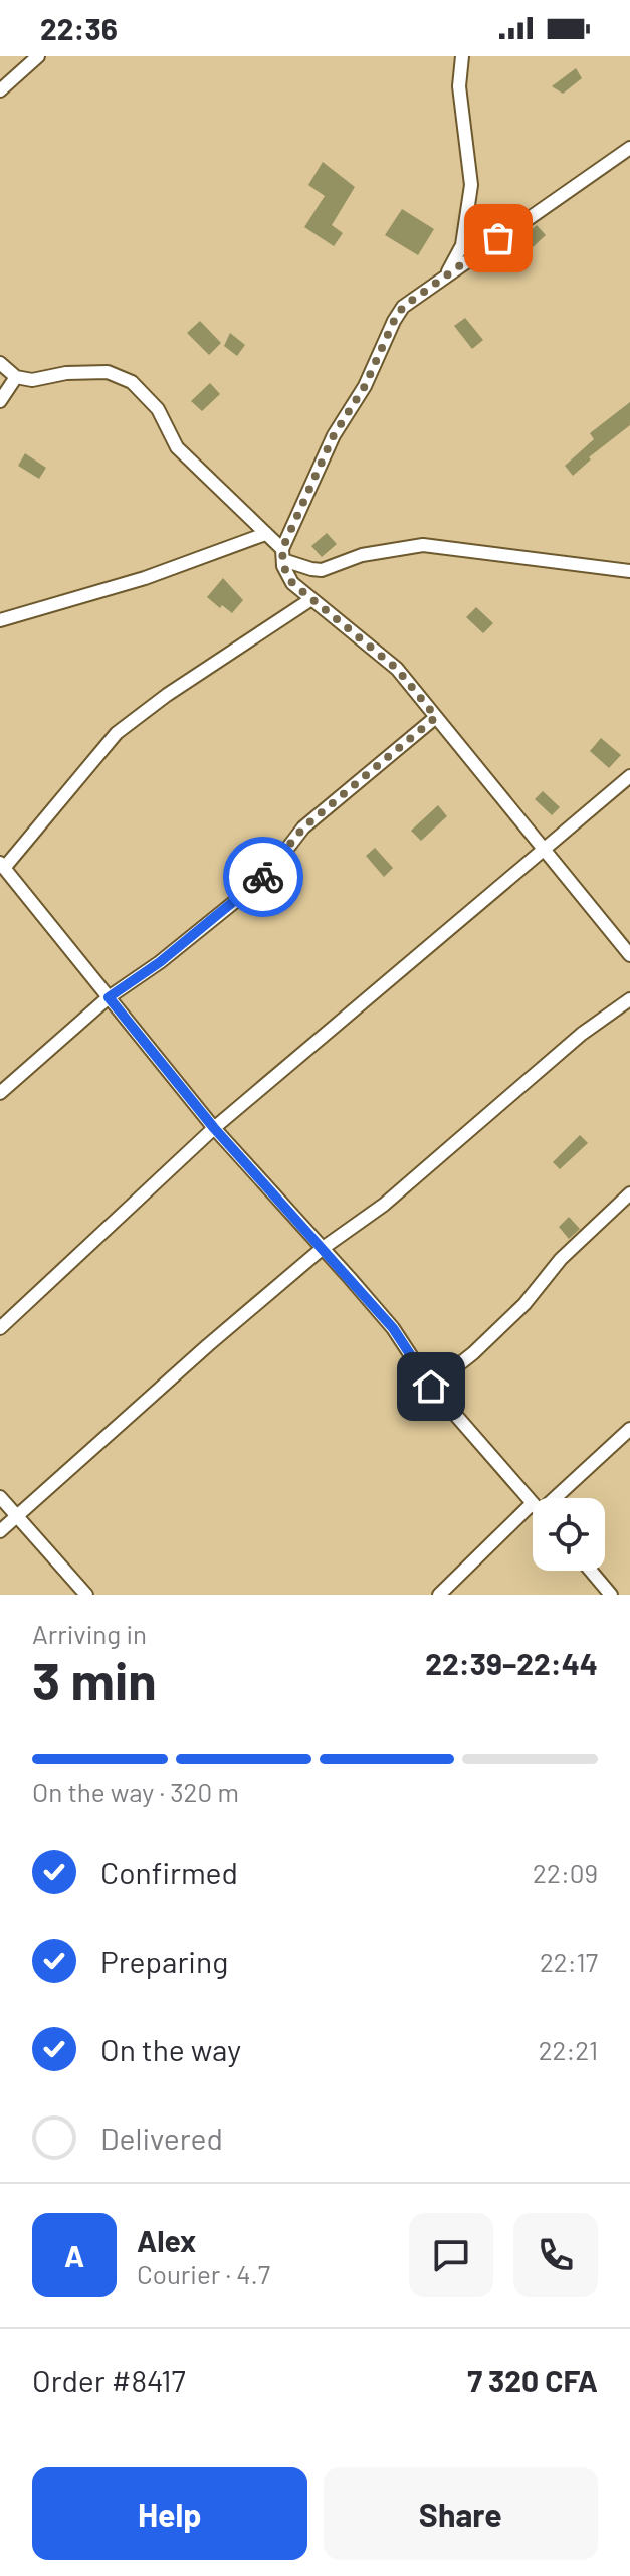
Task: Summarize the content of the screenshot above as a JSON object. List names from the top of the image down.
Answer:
{
  "page": {
    "status": "22:36",
    "heading": ["3 min", "Arriving in", "22:39–22:44"],
    "panel": [
      "Alex",
      "Courier · 4.7",
      "Order #8417",
      "7 320 CFA"
    ],
    "bar": "On the way · 320 m",
    "list": [
      ["Confirmed", "22:09"],
      ["Preparing", "22:17"],
      ["On the way", "22:21"],
      "Delivered"
    ],
    "round": "A",
    "buttons": ["Help", "Share"]
  }
}
